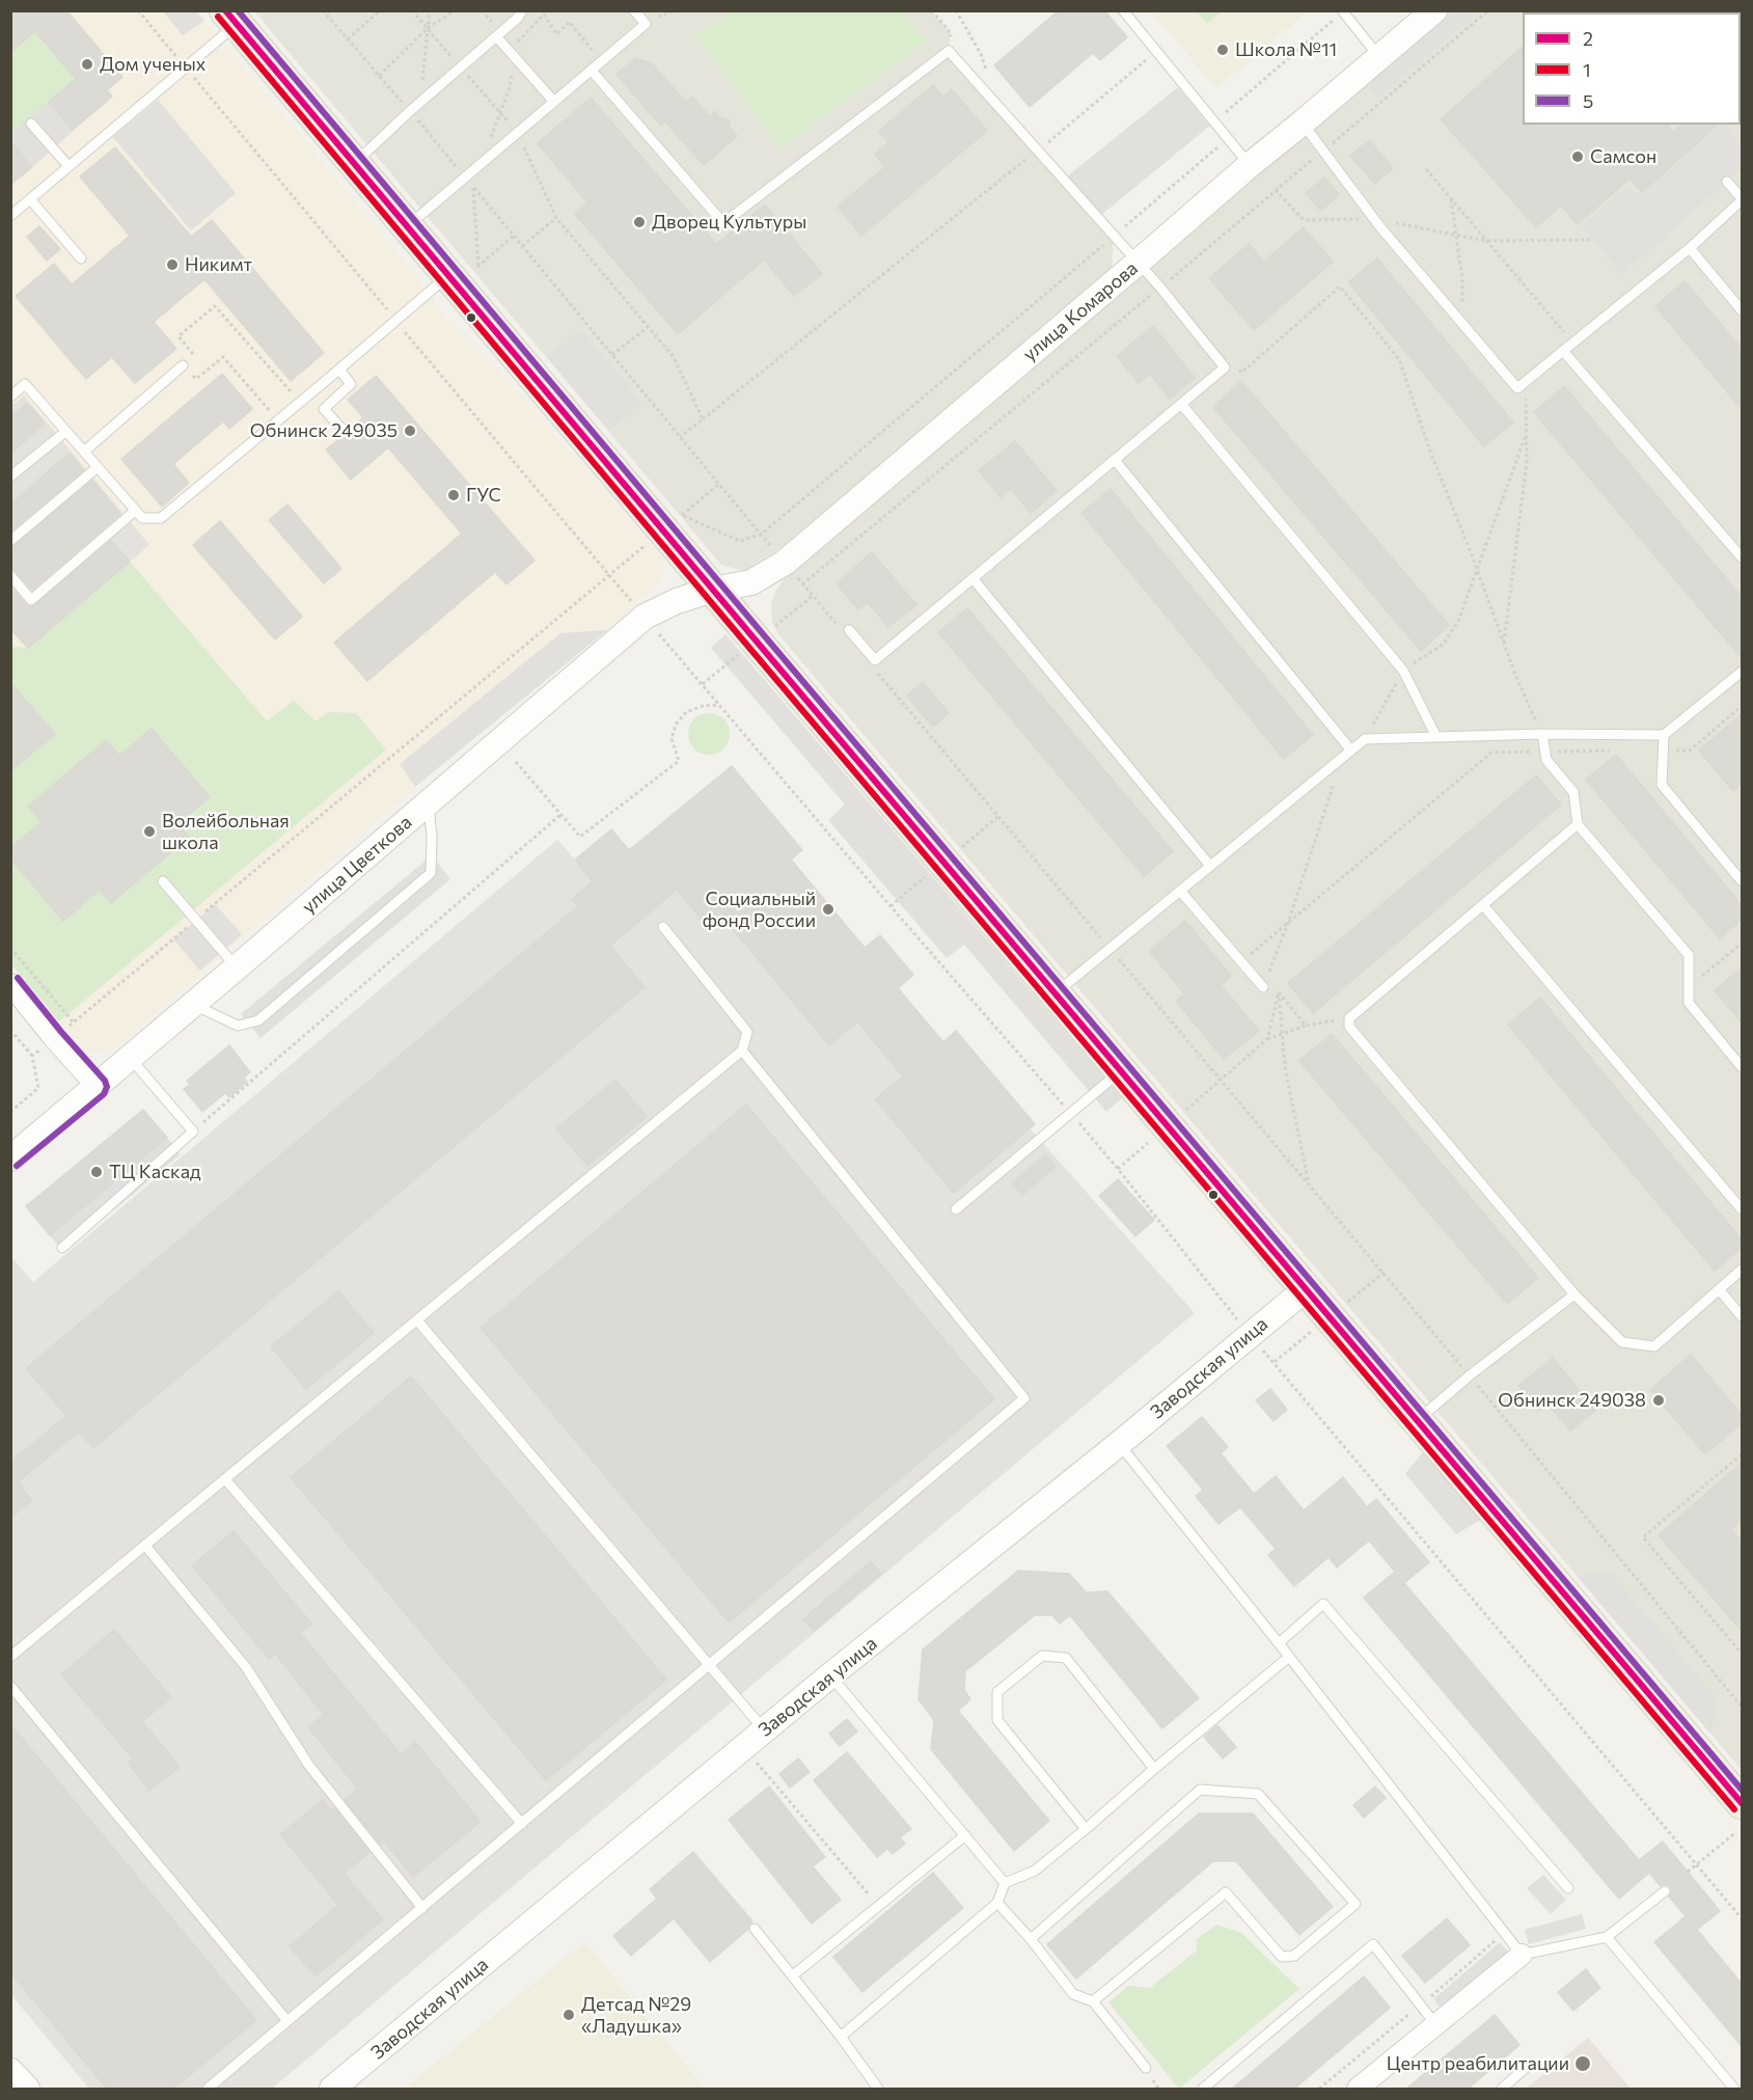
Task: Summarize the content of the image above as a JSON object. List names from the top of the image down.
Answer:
{
  "streets": {
    "street": ["улица Комарова", "улица Цветкова", "Заводская улица"]
  },
  "crossings": [
    ["улица Комарова", "улица Цветкова"]
  ],
  "places": [
    "Школа №11",
    "Дом ученых",
    "Самсон",
    "Дворец Культуры",
    "Никимт",
    "Обнинск 249035",
    "ГУС",
    "Волейбольная школа",
    "Социальный фонд России",
    "ТЦ Каскад",
    "Обнинск 249038",
    "Детсад №29 «Ладушка»",
    "Центр реабилитации"
  ],
  "lines": ["transit line 2", "transit line 5", "transit line 1"],
  "legend": ["2", "1", "5"]
}
